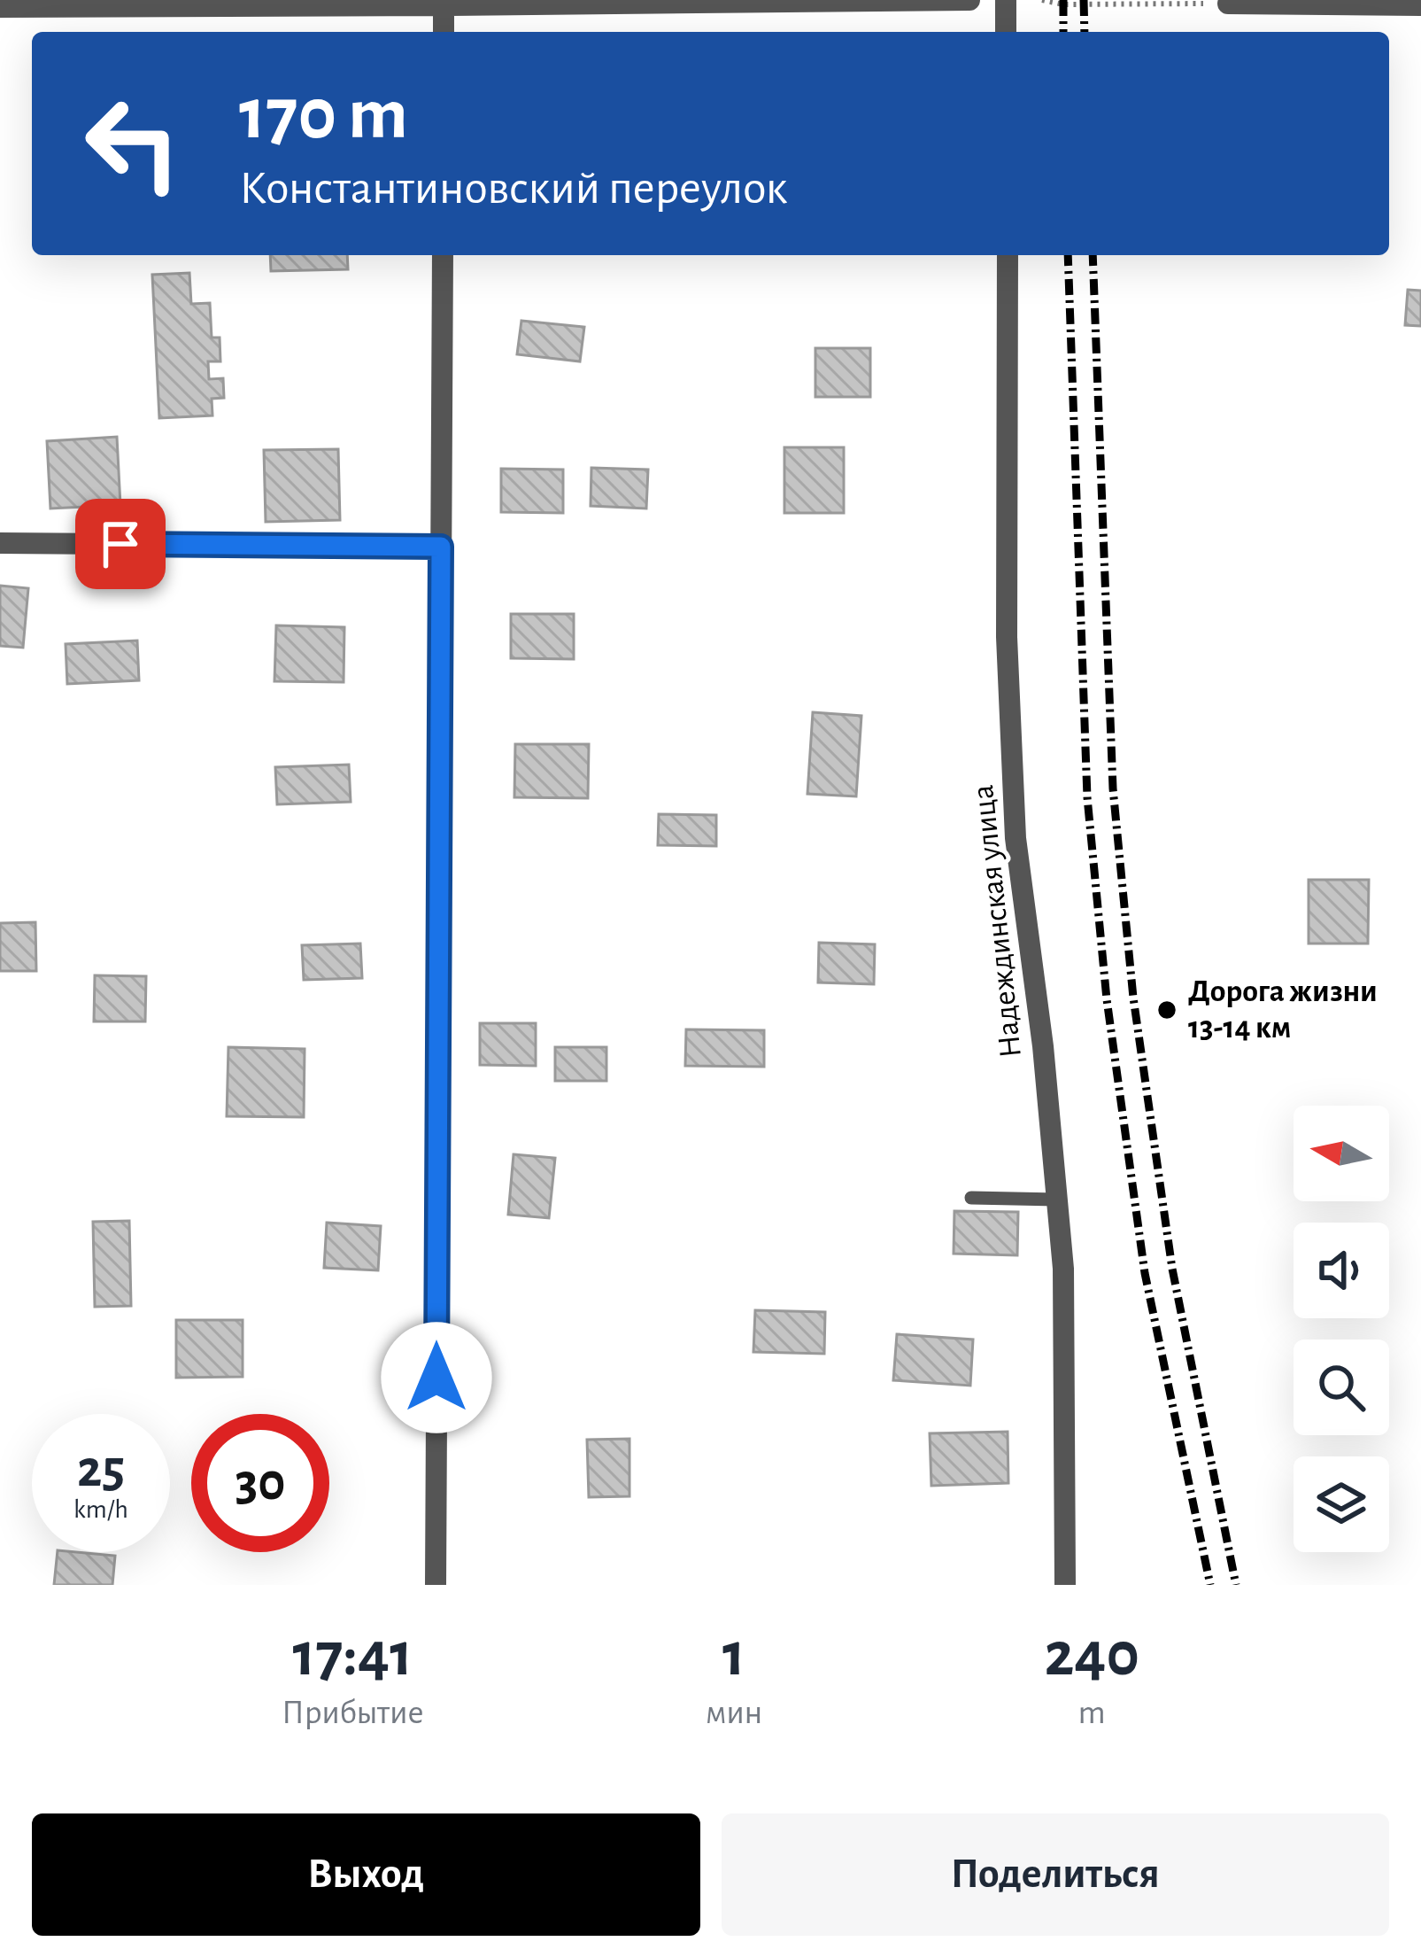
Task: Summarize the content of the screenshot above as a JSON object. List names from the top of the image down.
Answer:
{
  "streets": {
    "street": ["Надеждинская улица"]
  },
  "places": ["Дорога жизни 13-14 км"],
  "north": "left",
  "page": {
    "turn": ["170 m", "Константиновский переулок"],
    "speed": "25 km/h",
    "limit": "30",
    "eta": [
      "17:41",
      "Прибытие",
      "1",
      "мин",
      "240",
      "m"
    ],
    "buttons": ["Выход", "Поделиться"]
  }
}
